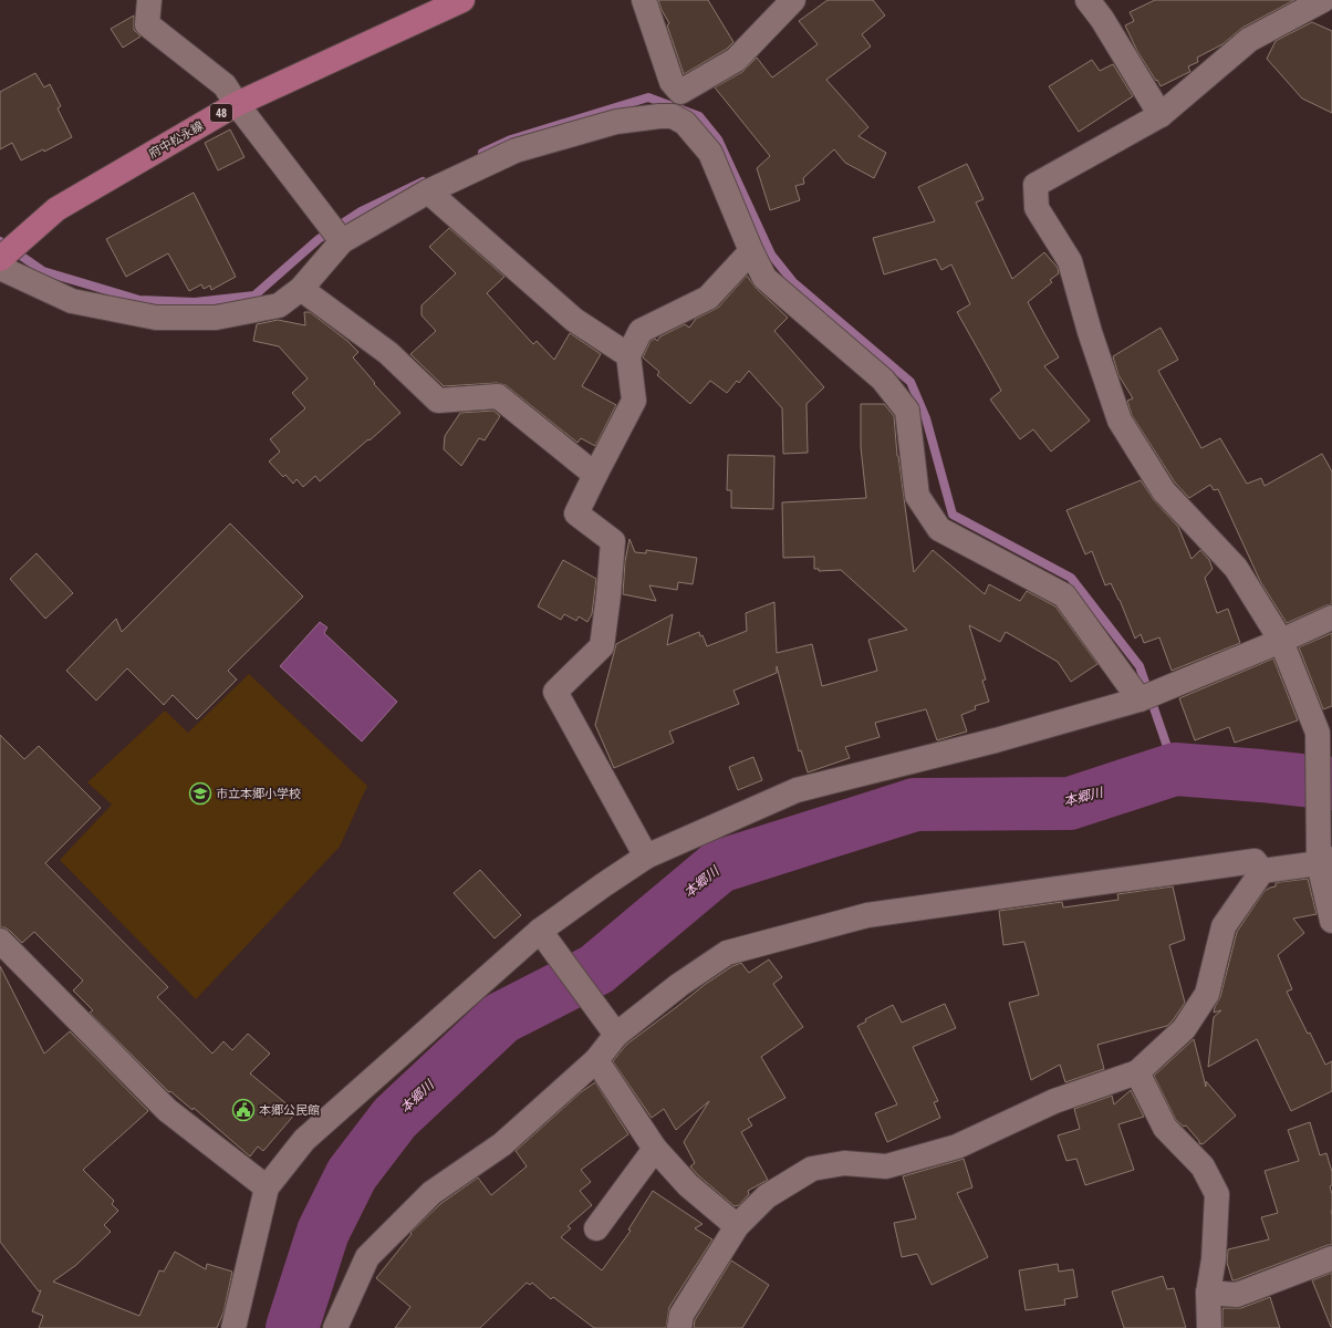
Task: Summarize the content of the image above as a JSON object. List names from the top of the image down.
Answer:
{
  "streets": {
    "main road": ["48", "府中松永線"]
  },
  "water": ["本郷川"],
  "places": {
    "school or university": ["市立本郷小学校"],
    "public building": ["本郷公民館"]
  }
}
